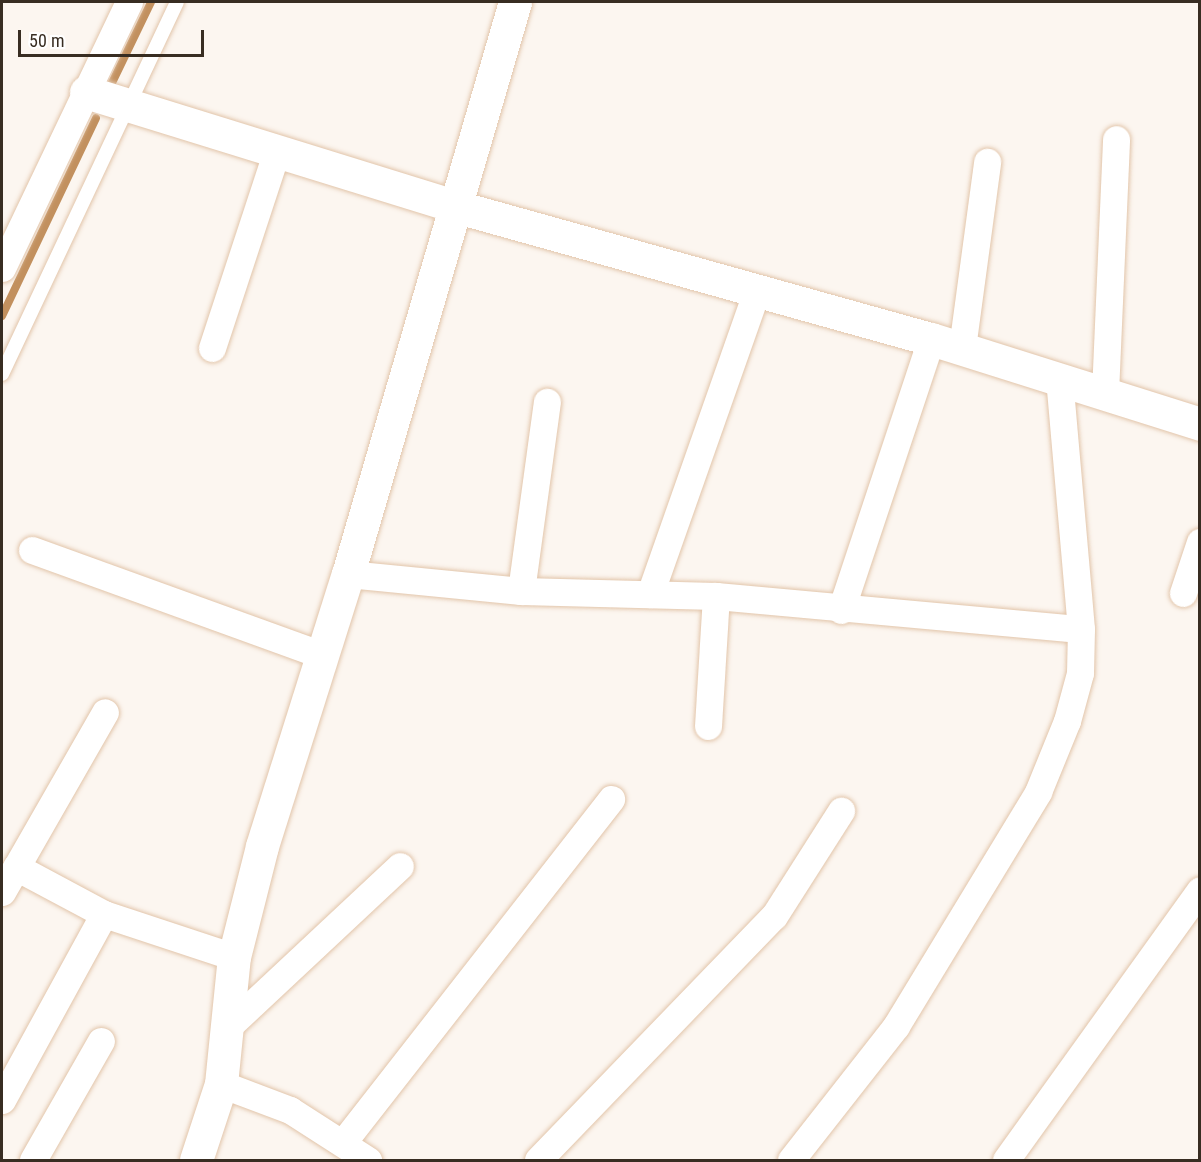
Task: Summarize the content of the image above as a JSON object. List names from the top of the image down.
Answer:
{
  "scale_bar": "50 m"
}
